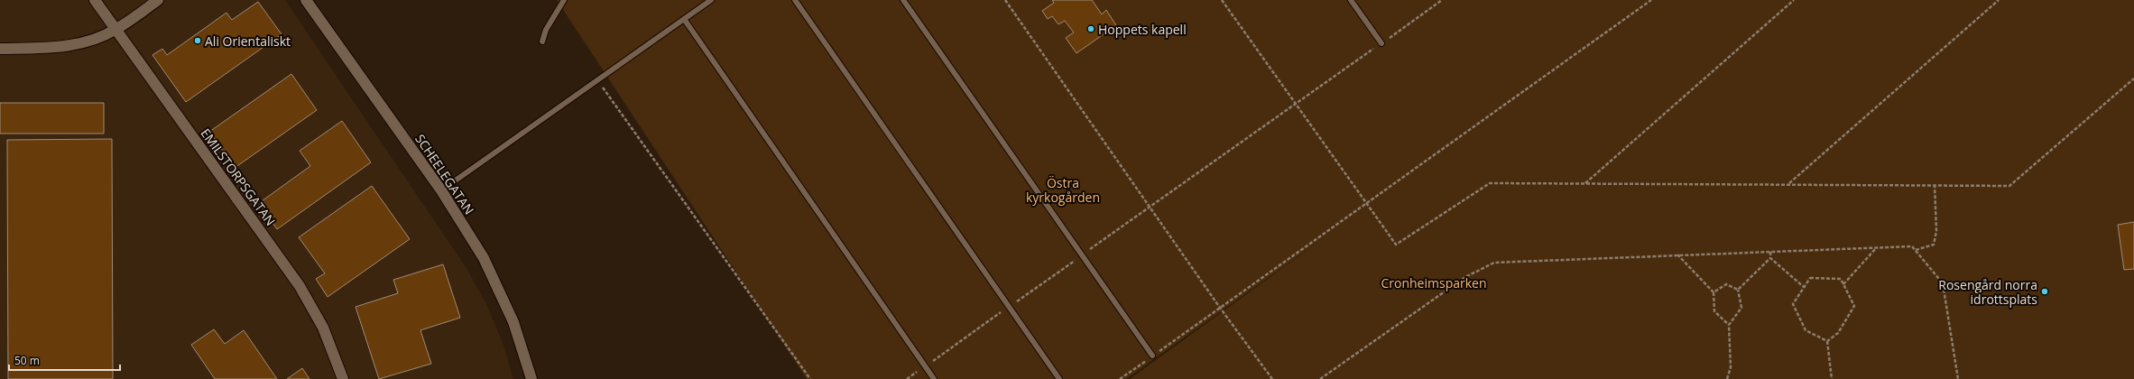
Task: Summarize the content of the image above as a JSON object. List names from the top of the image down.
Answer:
{
  "streets": {
    "street": ["SCHEELEGATAN", "EMILSTORPSGATAN"]
  },
  "parks": ["Östra kyrkogården", "Cronheimsparken"],
  "places": ["Hoppets kapell", "Ali Orientaliskt", "Rosengård norra idrottsplats"],
  "scale_bar": "50 m"
}
